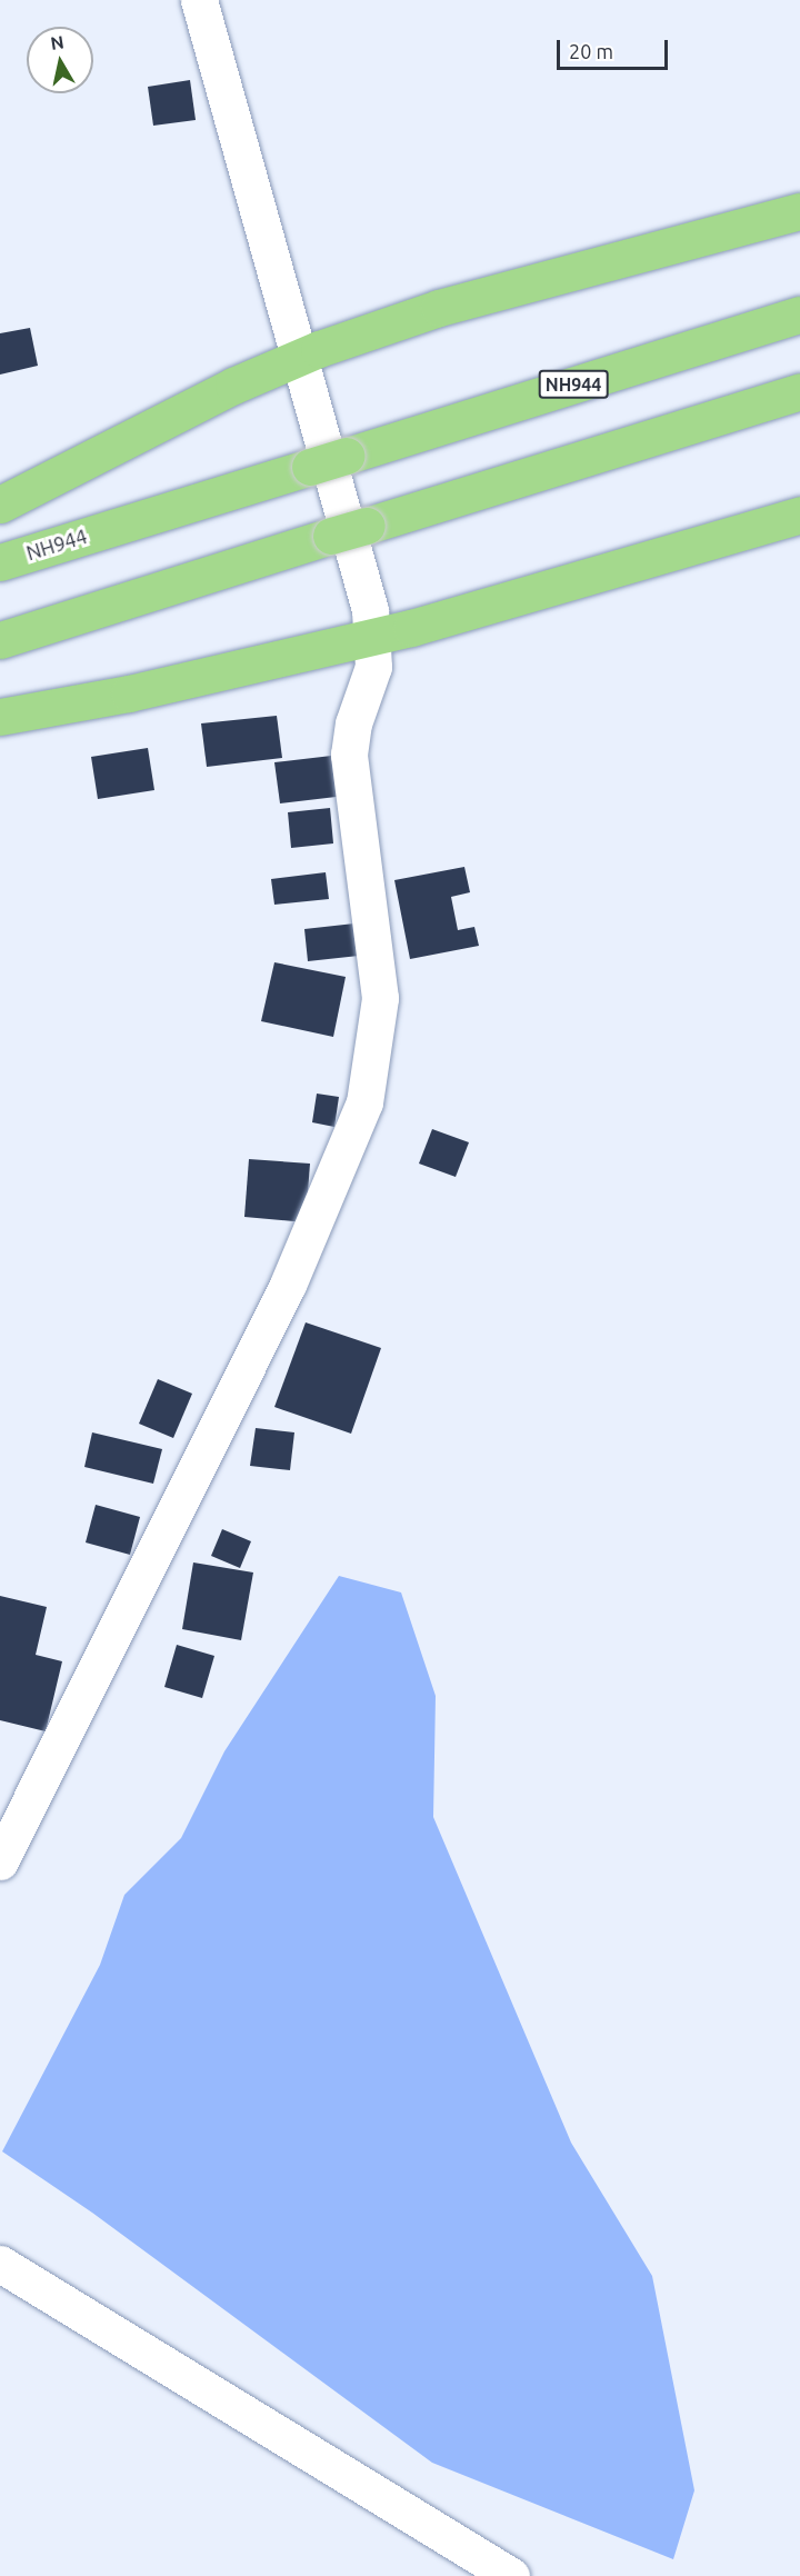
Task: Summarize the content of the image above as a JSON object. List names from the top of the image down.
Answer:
{
  "streets": {
    "highway": ["NH944"]
  },
  "scale_bar": "20 m",
  "north": "top"
}
